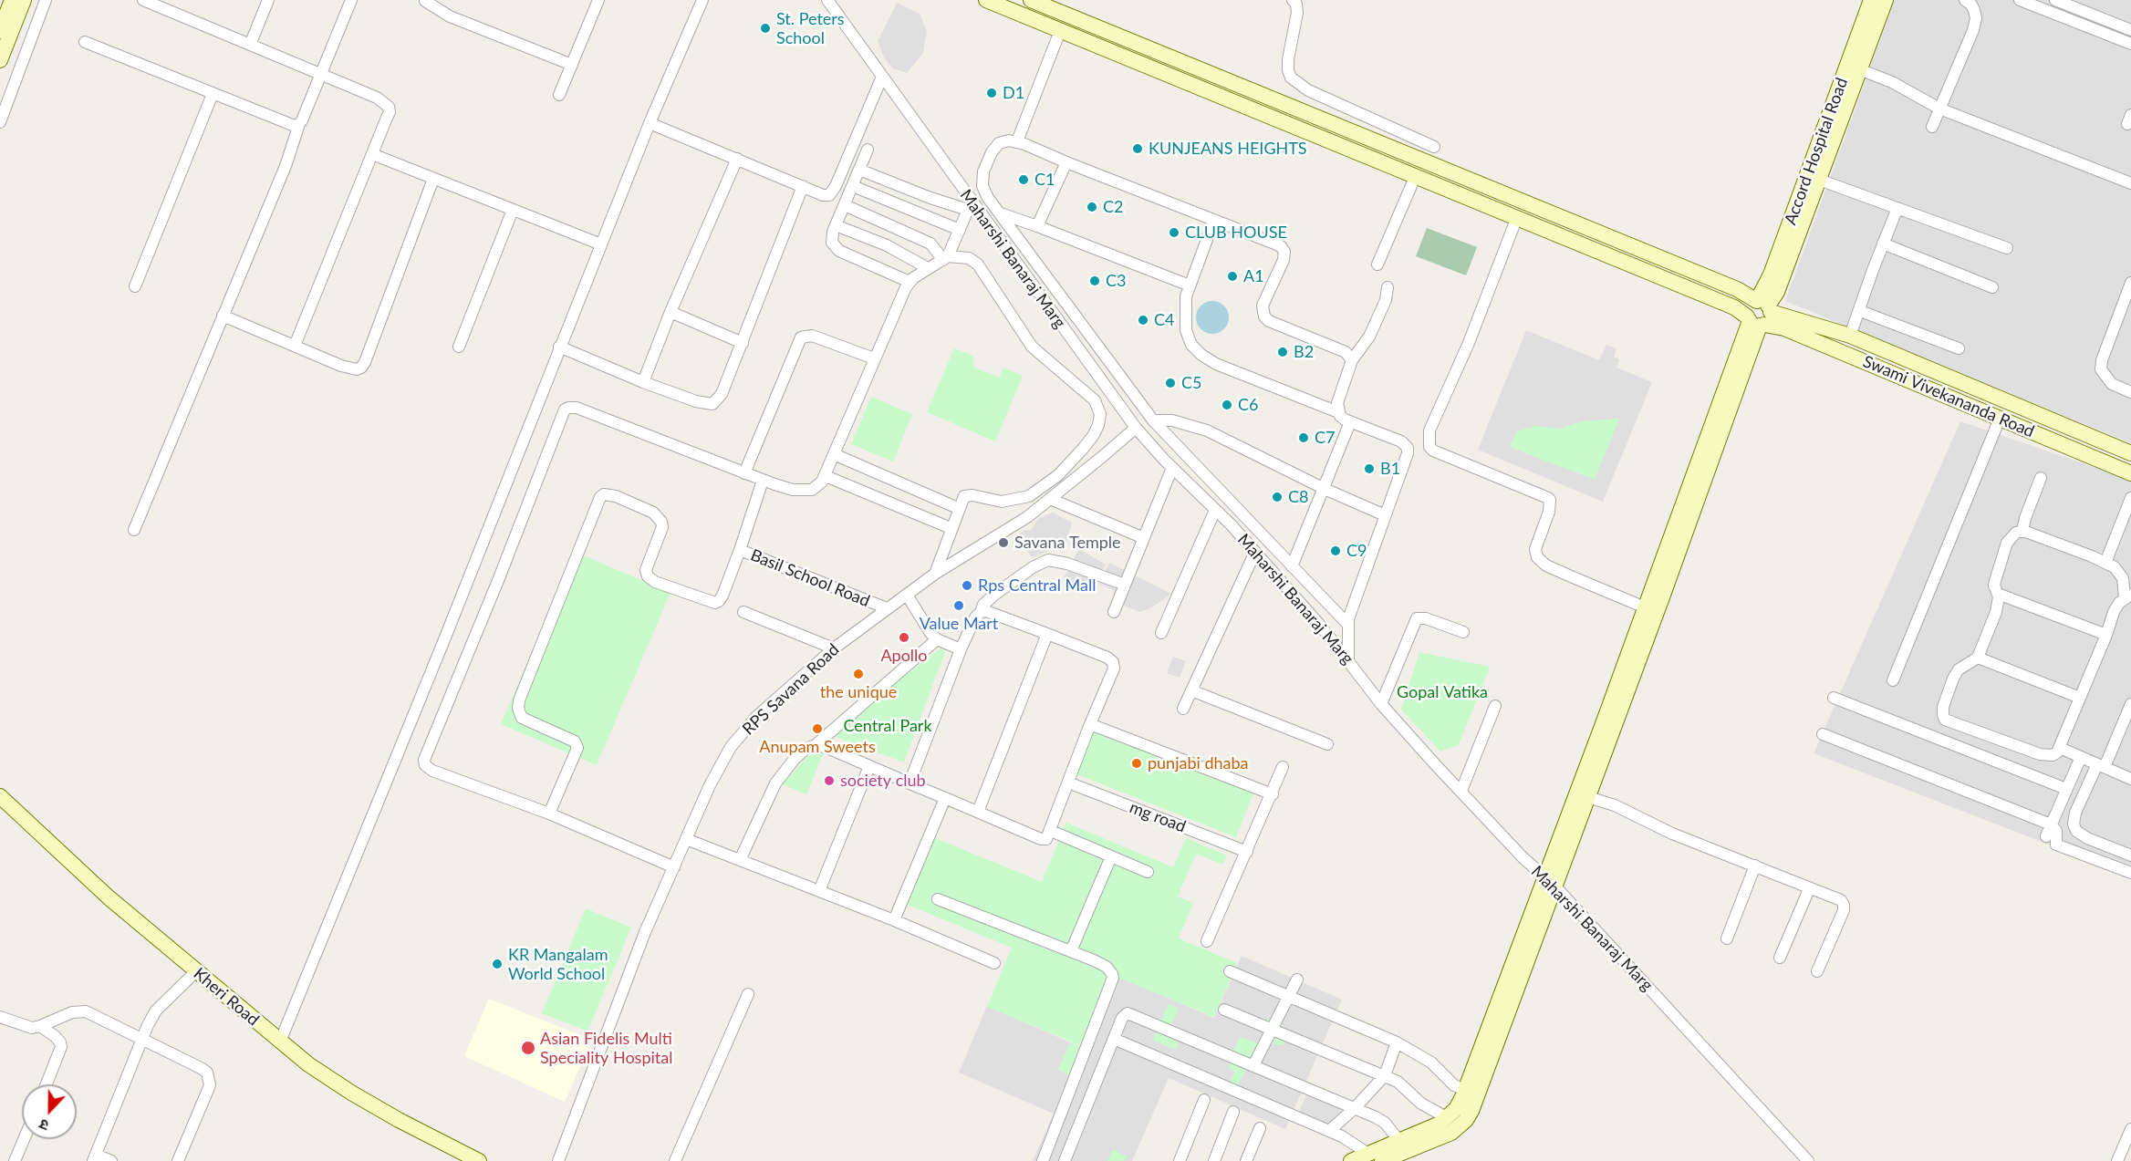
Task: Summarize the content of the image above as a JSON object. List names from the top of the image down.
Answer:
{
  "streets": {
    "street": [
      "Accord Hospital Road",
      "Maharshi Banaraj Marg",
      "Swami Vivekananda Road",
      "Basil School Road",
      "RPS Savana Road",
      "mg road",
      "Kheri Road"
    ]
  },
  "crossings": [
    ["Accord Hospital Road", "Swami Vivekananda Road"],
    ["Maharshi Banaraj Marg", "RPS Savana Road"],
    ["Basil School Road", "RPS Savana Road"]
  ],
  "parks": ["Gopal Vatika", "Central Park"],
  "places": [
    "St. Peters School",
    "D1",
    "KUNJEANS HEIGHTS",
    "C1",
    "C2",
    "CLUB HOUSE",
    "A1",
    "C3",
    "C4",
    "B2",
    "C5",
    "C6",
    "C7",
    "B1",
    "C8",
    "Savana Temple",
    "C9",
    "Rps Central Mall",
    "Value Mart",
    "Apollo",
    "the unique",
    "Anupam Sweets",
    "punjabi dhaba",
    "society club",
    "KR Mangalam World School",
    "Asian Fidelis Multi Speciality Hospital"
  ],
  "north": "bottom"
}
